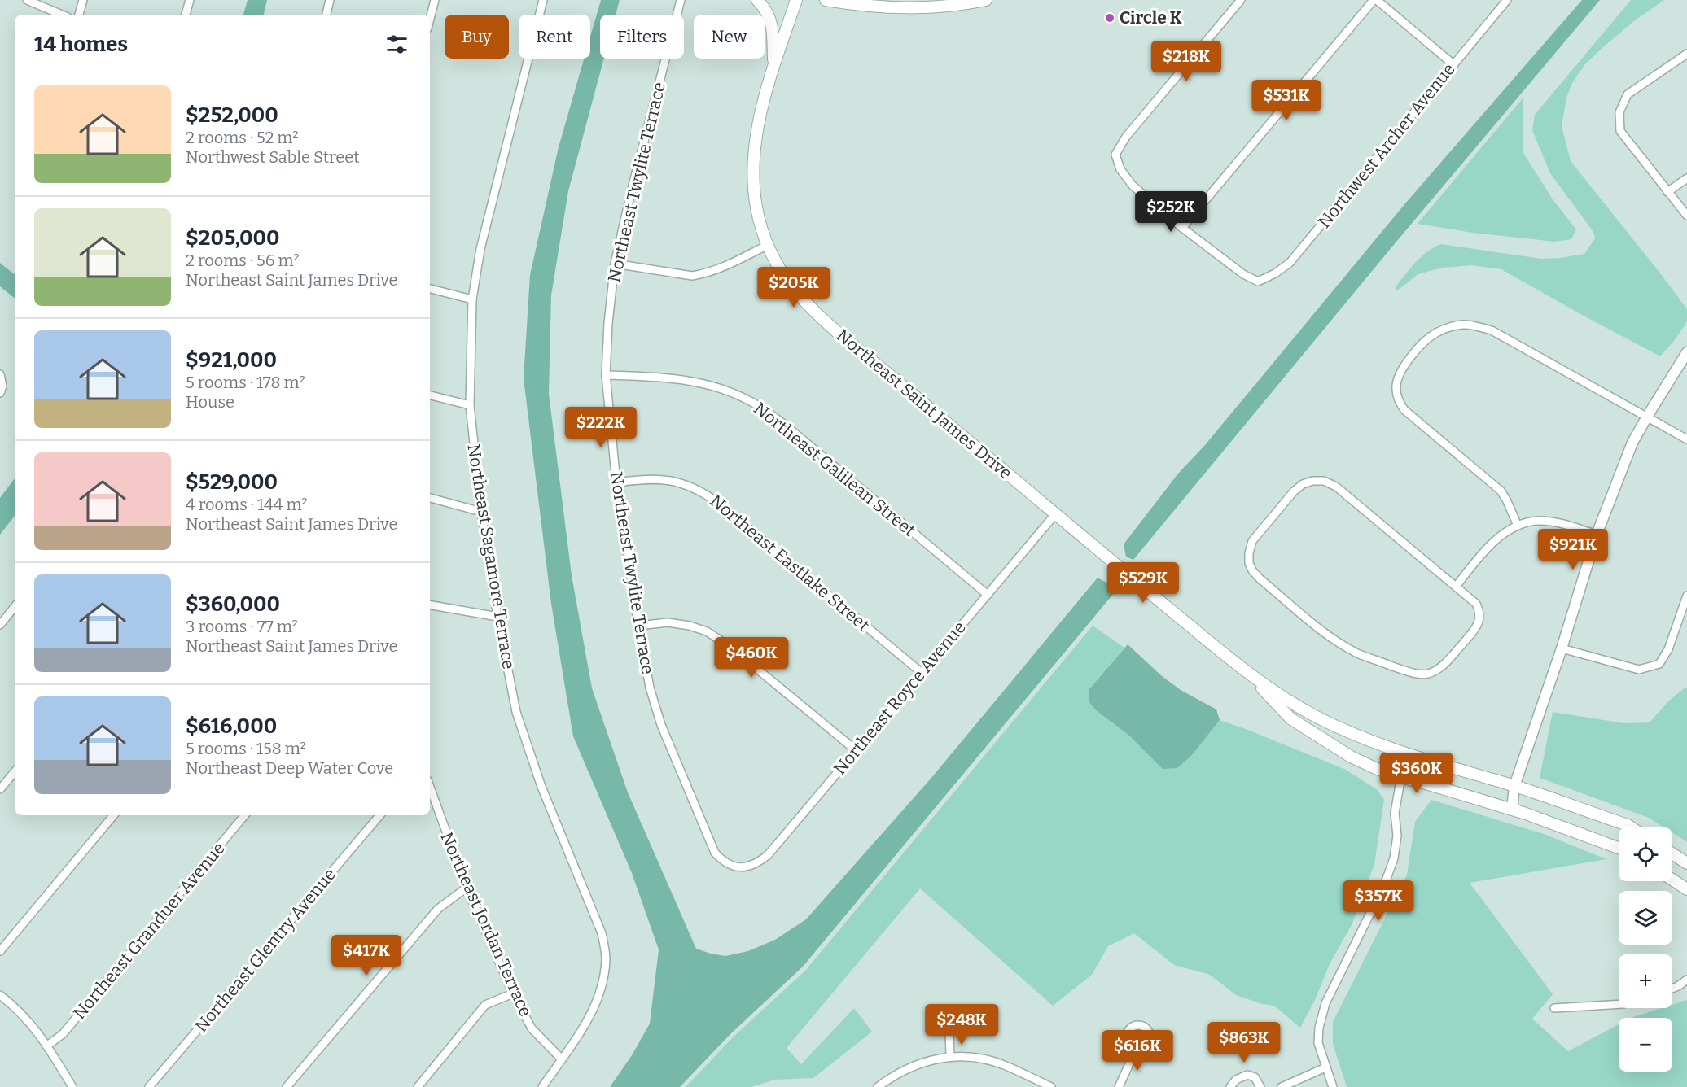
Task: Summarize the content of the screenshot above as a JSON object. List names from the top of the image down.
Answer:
{
  "streets": {
    "main road": ["Northeast Saint James Drive"],
    "street": [
      "Northwest Archer Avenue",
      "Northeast Twylite Terrace",
      "Northeast Galilean Street",
      "Northeast Sagamore Terrace",
      "Northeast Eastlake Street",
      "Northeast Royce Avenue",
      "Northeast Jordan Terrace",
      "Northeast Granduer Avenue",
      "Northeast Glentry Avenue"
    ]
  },
  "crossings": [
    ["Northeast Twylite Terrace", "Northeast Galilean Street"],
    ["Northeast Twylite Terrace", "Northeast Eastlake Street"],
    ["Northeast Twylite Terrace", "Northeast Royce Avenue"],
    ["Northeast Saint James Drive", "Northeast Royce Avenue"],
    ["Northeast Galilean Street", "Northeast Royce Avenue"],
    ["Northeast Sagamore Terrace", "Northeast Jordan Terrace"],
    ["Northeast Eastlake Street", "Northeast Royce Avenue"]
  ],
  "places": ["Circle K"],
  "page": {
    "chip": [
      "Buy",
      "Rent",
      "Filters",
      "New"
    ],
    "heading": "14 homes",
    "price": [
      "$218K",
      "$531K",
      "$252K",
      "$205K",
      "$222K",
      "$921K",
      "$529K",
      "$460K",
      "$360K",
      "$357K",
      "$417K",
      "$248K",
      "$863K",
      "$616K"
    ],
    "list": [
      {
        "name": "$252,000",
        "note": "2 rooms · 52 m² · Northwest Sable Street"
      },
      {
        "name": "$205,000",
        "note": "2 rooms · 56 m² · Northeast Saint James Drive"
      },
      {
        "name": "$921,000",
        "note": "5 rooms · 178 m² · House"
      },
      {
        "name": "$529,000",
        "note": "4 rooms · 144 m² · Northeast Saint James Drive"
      },
      {
        "name": "$360,000",
        "note": "3 rooms · 77 m² · Northeast Saint James Drive"
      },
      {
        "name": "$616,000",
        "note": "5 rooms · 158 m² · Northeast Deep Water Cove"
      }
    ],
    "map_buttons": ["+", "−"]
  }
}
